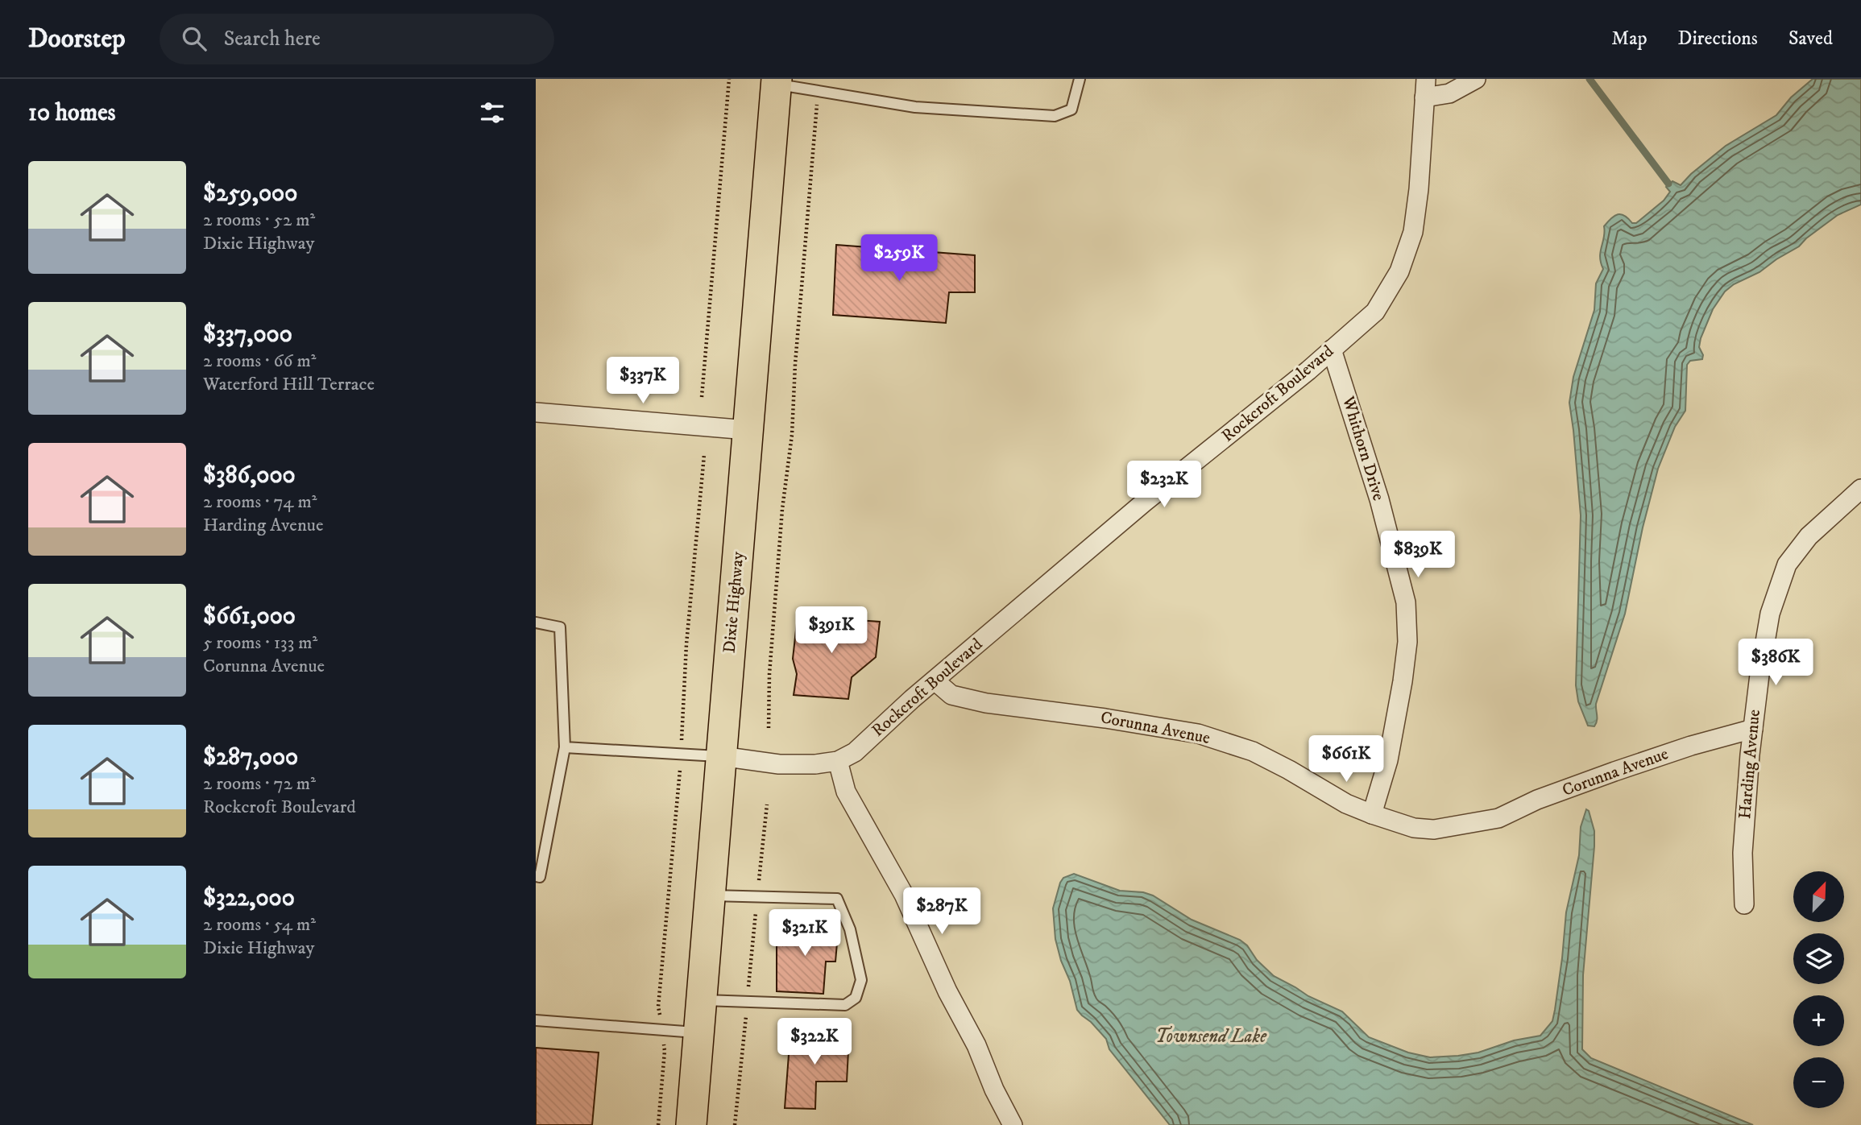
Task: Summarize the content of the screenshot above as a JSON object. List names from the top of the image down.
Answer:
{
  "streets": {
    "main road": ["Dixie Highway"],
    "street": [
      "Rockcroft Boulevard",
      "Whithorn Drive",
      "Corunna Avenue",
      "Harding Avenue"
    ]
  },
  "crossings": [
    ["Rockcroft Boulevard", "Whithorn Drive"],
    ["Rockcroft Boulevard", "Dixie Highway"],
    ["Rockcroft Boulevard", "Corunna Avenue"],
    ["Whithorn Drive", "Corunna Avenue"],
    ["Corunna Avenue", "Harding Avenue"]
  ],
  "water": ["Townsend Lake"],
  "north": "top right",
  "page": {
    "header": "Doorstep",
    "search": "Search here",
    "nav": ["Map", "Directions", "Saved"],
    "heading": "10 homes",
    "list": [
      {
        "name": "$259,000",
        "note": "2 rooms · 52 m² · Dixie Highway"
      },
      {
        "name": "$337,000",
        "note": "2 rooms · 66 m² · Waterford Hill Terrace"
      },
      {
        "name": "$386,000",
        "note": "2 rooms · 74 m² · Harding Avenue"
      },
      {
        "name": "$661,000",
        "note": "5 rooms · 133 m² · Corunna Avenue"
      },
      {
        "name": "$287,000",
        "note": "2 rooms · 72 m² · Rockcroft Boulevard"
      },
      {
        "name": "$322,000",
        "note": "2 rooms · 54 m² · Dixie Highway"
      }
    ],
    "price": [
      "$259K",
      "$337K",
      "$232K",
      "$839K",
      "$391K",
      "$386K",
      "$661K",
      "$287K",
      "$321K",
      "$322K"
    ],
    "map_buttons": ["+", "−"]
  }
}
